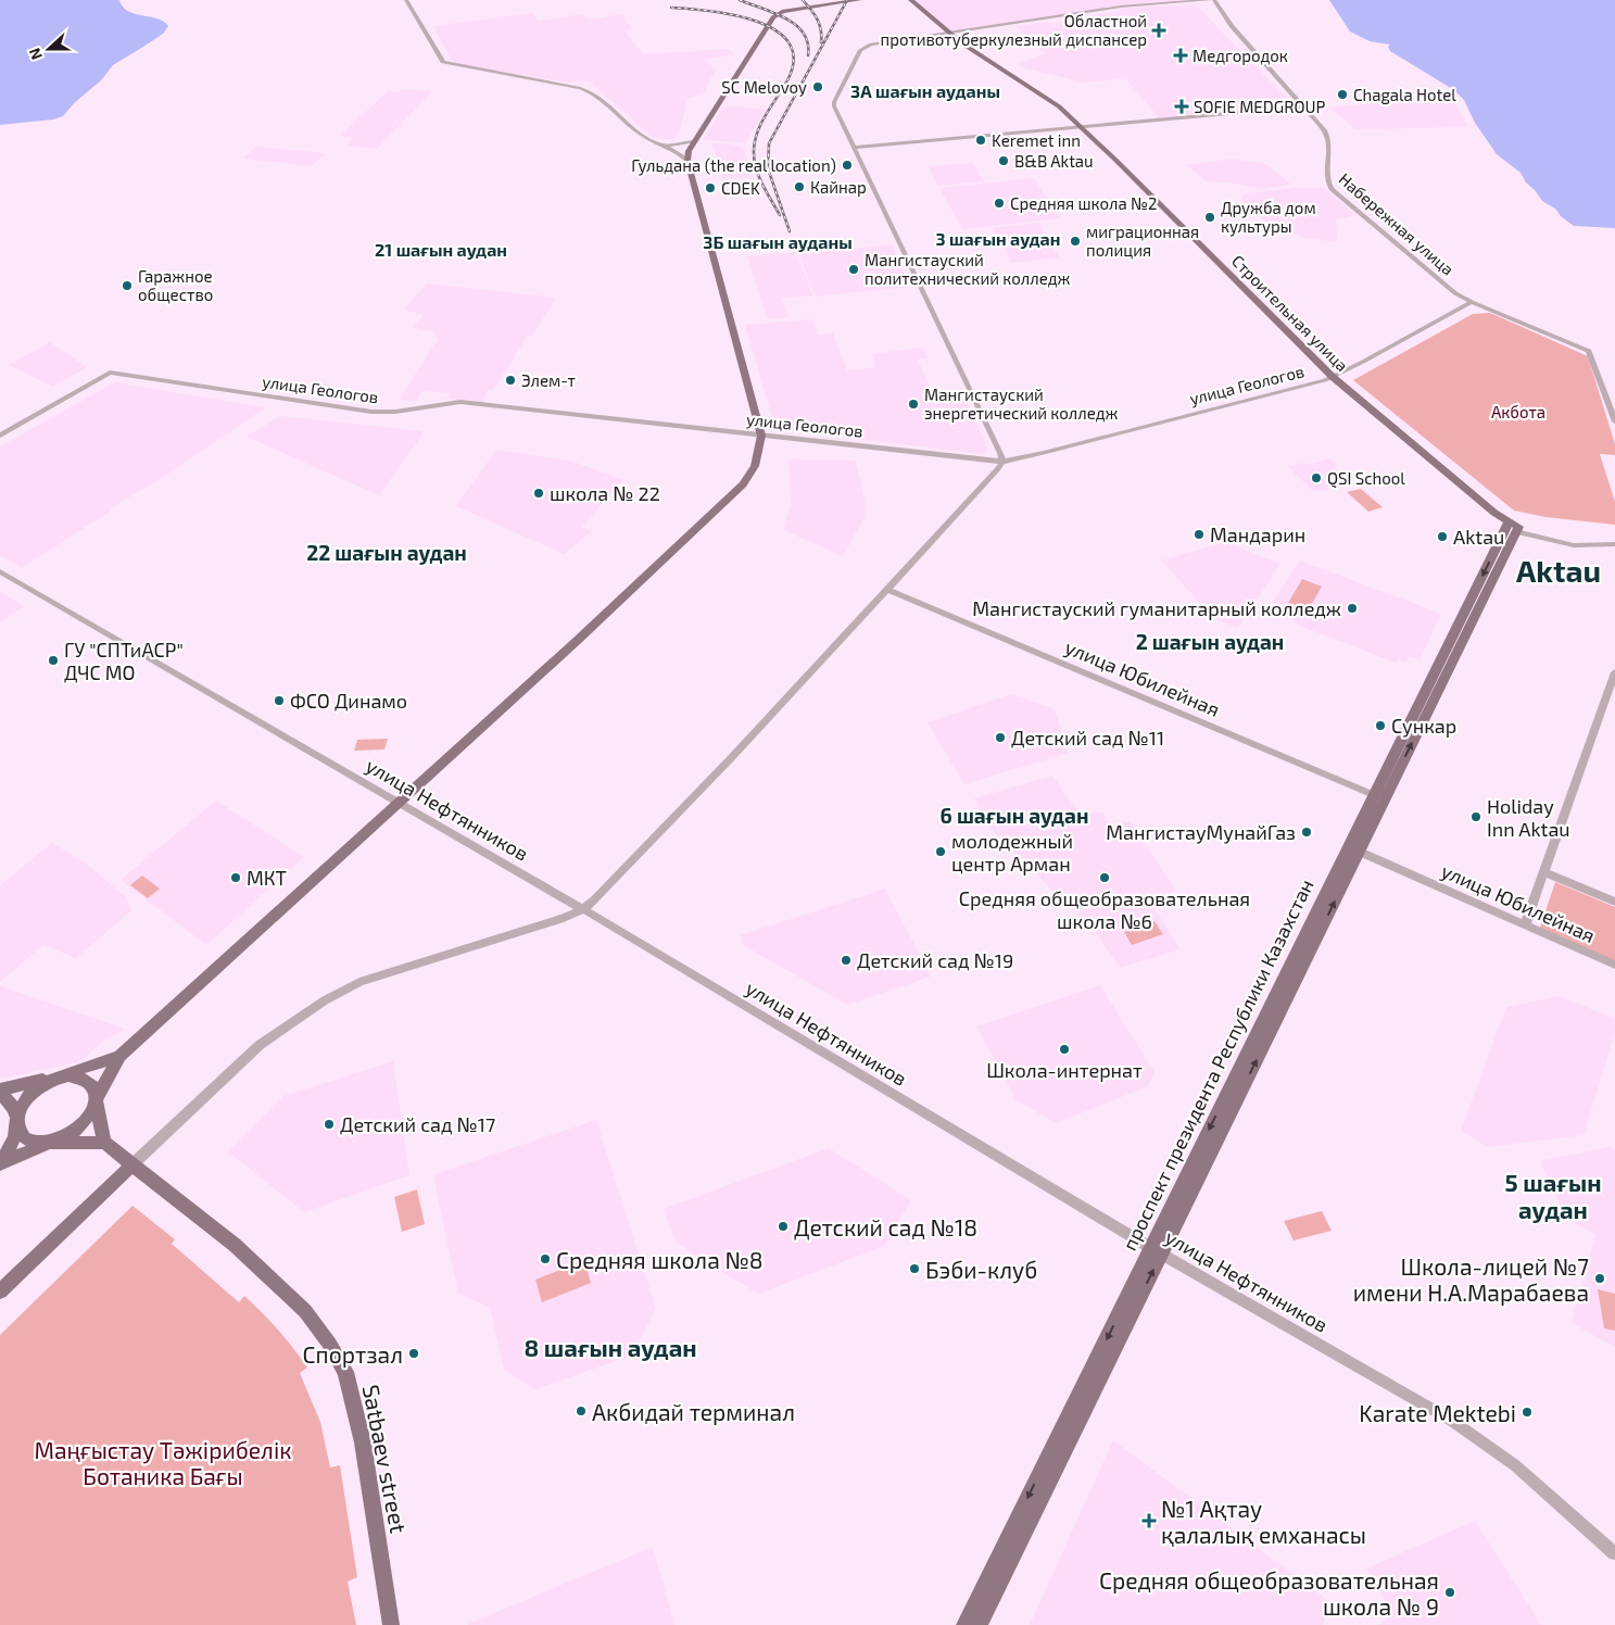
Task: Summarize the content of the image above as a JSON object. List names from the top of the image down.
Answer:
{
  "streets": {
    "main road": ["Строительная улица", "проспект президента Республики Казахстан", "Satbaev street"],
    "street": [
      "Набережная улица",
      "улица Геологов",
      "улица Юбилейная",
      "улица Нефтянников"
    ]
  },
  "crossings": [
    ["Набережная улица", "улица Геологов"],
    ["Строительная улица", "улица Геологов"],
    ["Строительная улица", "проспект президента Республики Казахстан"],
    ["улица Юбилейная", "проспект президента Республики Казахстан"],
    ["улица Нефтянников", "проспект президента Республики Казахстан"]
  ],
  "districts": [
    "3А шағын ауданы",
    "3 шағын аудан",
    "3Б шағын ауданы",
    "21 шағын аудан",
    "22 шағын аудан",
    "Aktau",
    "2 шағын аудан",
    "6 шағын аудан",
    "5 шағын аудан",
    "8 шағын аудан"
  ],
  "parks": ["Акбота", "Маңғыстау Тәжірибелік Ботаника Бағы"],
  "places": {
    "health": [
      "Областной противотуберкулезный диспансер",
      "Медгородок",
      "SOFIE MEDGROUP",
      "№1 Ақтау қалалық емханасы"
    ],
    "other": [
      "SC Melovoy",
      "Chagala Hotel",
      "Keremet inn",
      "B&B Aktau",
      "Гульдана (the real location)",
      "Кайнар",
      "CDEK",
      "Средняя школа №2",
      "Дружба дом культуры",
      "миграционная полиция",
      "Мангистауский политехнический колледж",
      "Гаражное общество",
      "Элем-т",
      "Мангистауский энергетический колледж",
      "QSI School",
      "школа № 22",
      "Мандарин",
      "Aktau",
      "Мангистауский гуманитарный колледж",
      "ГУ \"СПТиАСР\" ДЧС МО",
      "ФСО Динамо",
      "Сункар",
      "Детский сад №11",
      "Holiday Inn Aktau",
      "МангистауМунайГаз",
      "молодежный центр Арман",
      "МКТ",
      "Средняя общеобразовательная школа №6",
      "Детский сад №19",
      "Школа-интернат",
      "Детский сад №17",
      "Детский сад №18",
      "Средняя школа №8",
      "Бэби-клуб",
      "Школа-лицей №7 имени Н.А.Марабаева",
      "Спортзал",
      "Акбидай терминал",
      "Karate Mektebi",
      "Средняя общеобразовательная школа № 9"
    ]
  },
  "north": "left"
}
